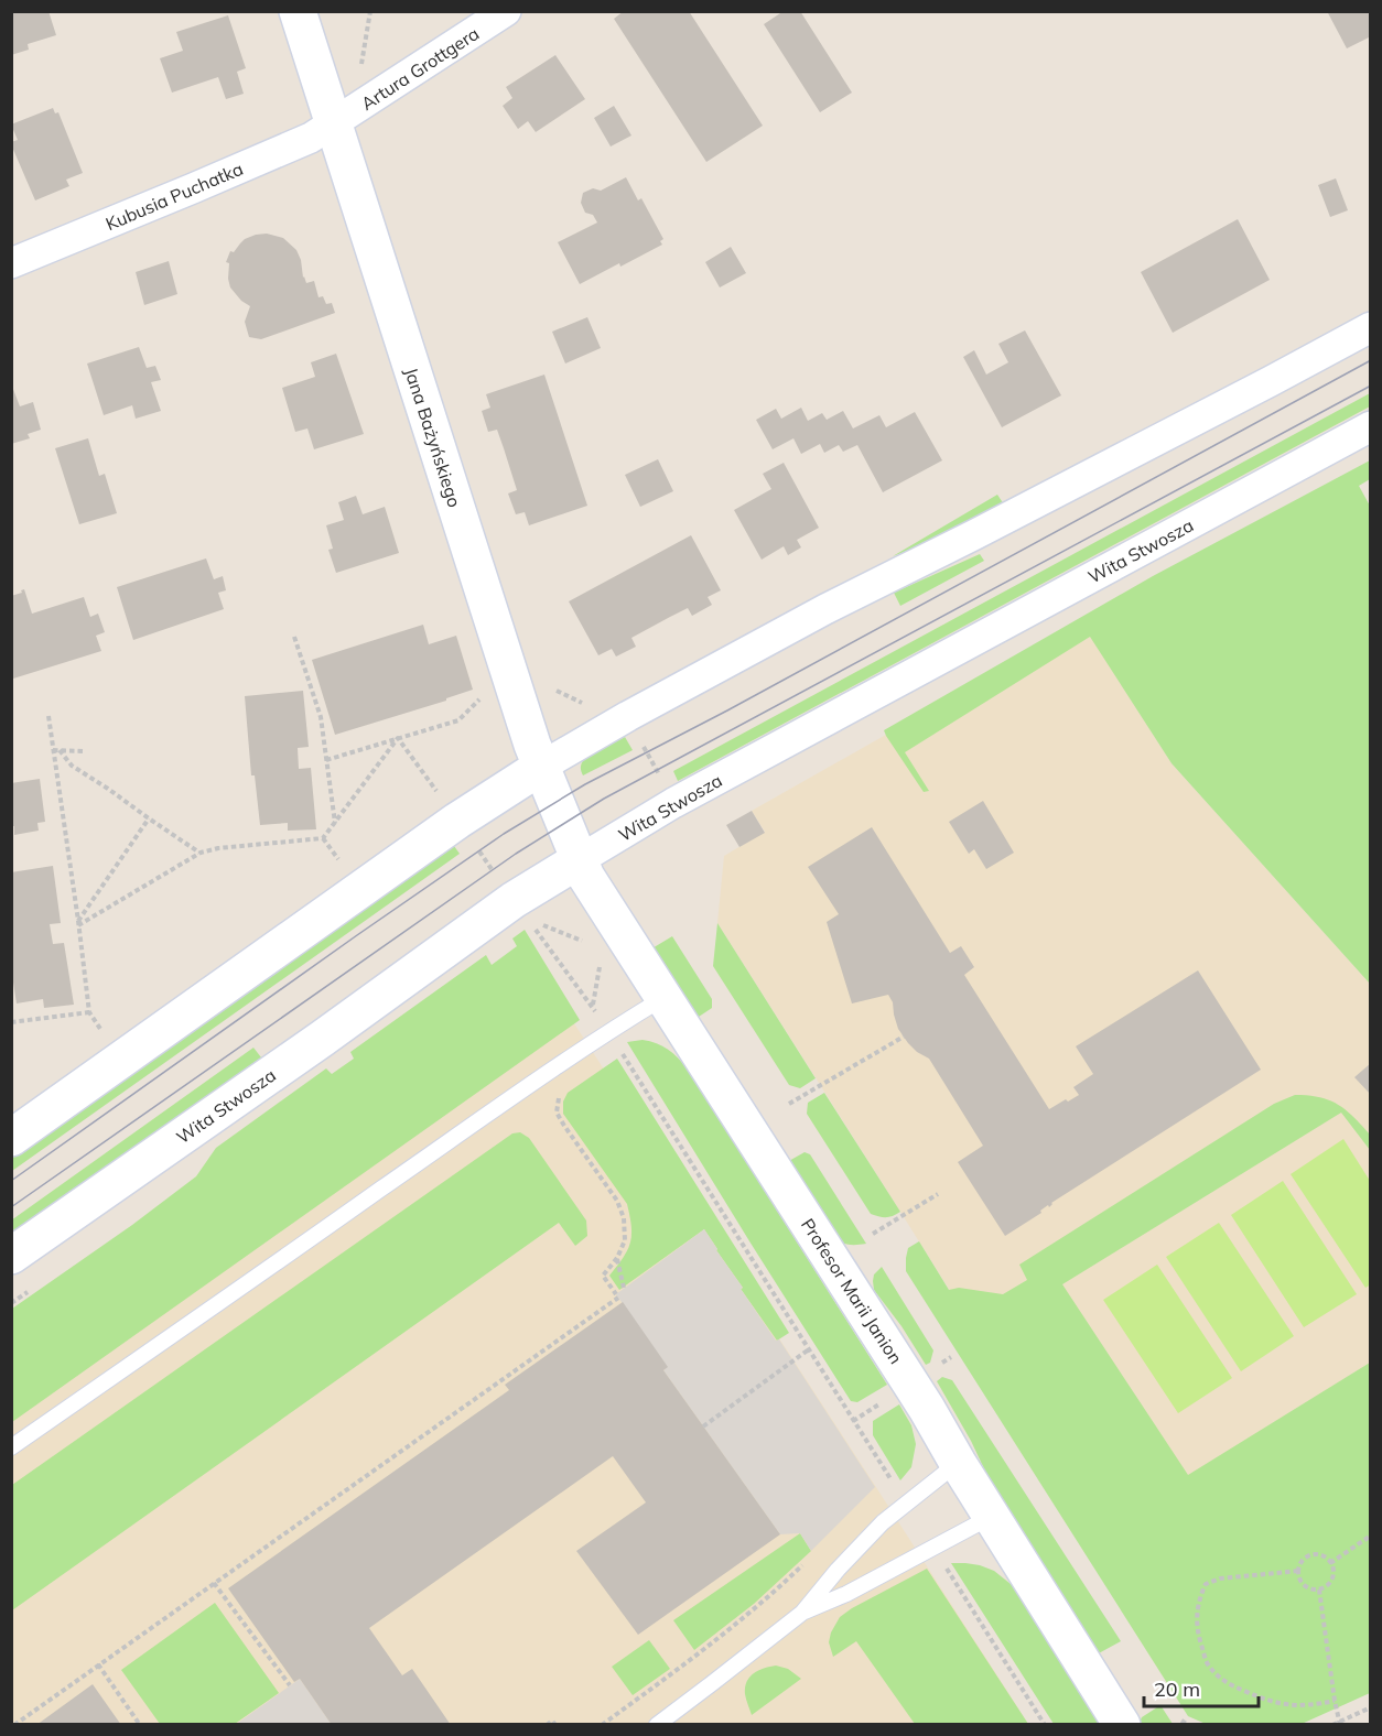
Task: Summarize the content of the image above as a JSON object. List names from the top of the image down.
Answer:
{
  "streets": {
    "street": [
      "Artura Grottgera",
      "Kubusia Puchatka",
      "Jana Bażyńskiego",
      "Wita Stwosza",
      "Profesor Marii Janion"
    ]
  },
  "crossings": [
    ["Artura Grottgera", "Kubusia Puchatka"],
    ["Artura Grottgera", "Jana Bażyńskiego"],
    ["Kubusia Puchatka", "Jana Bażyńskiego"],
    ["Jana Bażyńskiego", "Wita Stwosza"],
    ["Jana Bażyńskiego", "Profesor Marii Janion"],
    ["Wita Stwosza", "Profesor Marii Janion"]
  ],
  "scale_bar": "20 m"
}
